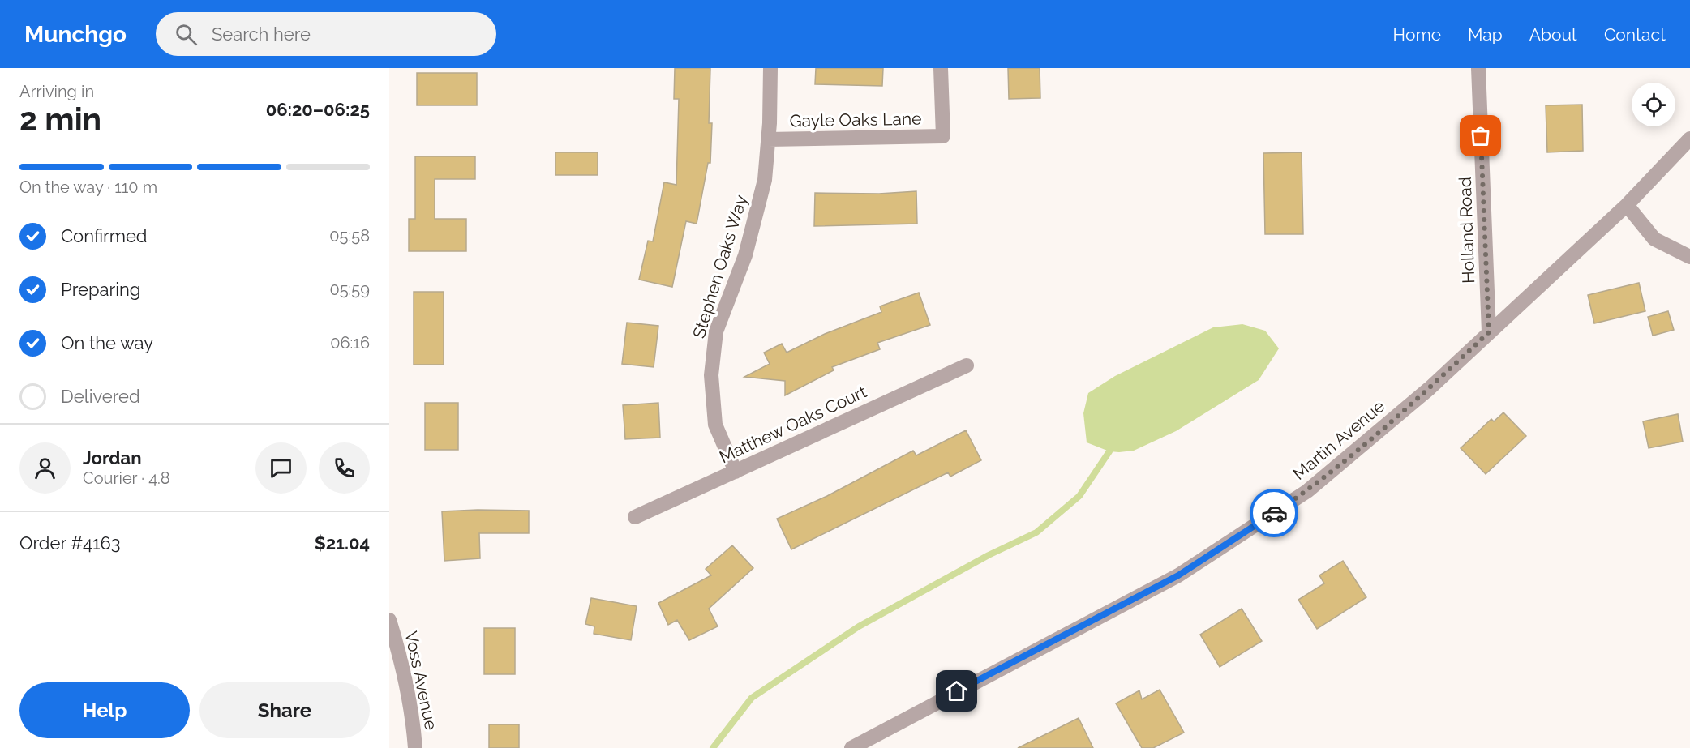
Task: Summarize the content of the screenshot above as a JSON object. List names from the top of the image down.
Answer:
{
  "streets": {
    "street": [
      "Gayle Oaks Lane",
      "Holland Road",
      "Stephen Oaks Way",
      "Matthew Oaks Court",
      "Martin Avenue",
      "Voss Avenue"
    ]
  },
  "crossings": [
    ["Gayle Oaks Lane", "Stephen Oaks Way"],
    ["Holland Road", "Martin Avenue"],
    ["Stephen Oaks Way", "Matthew Oaks Court"]
  ],
  "page": {
    "header": "Munchgo",
    "search": "Search here",
    "nav": [
      "Home",
      "Map",
      "About",
      "Contact"
    ],
    "heading": ["2 min", "Arriving in", "06:20–06:25"],
    "panel": [
      "Jordan",
      "Courier · 4.8",
      "Order #4163",
      "$21.04"
    ],
    "bar": "On the way · 110 m",
    "list": [
      ["Confirmed", "05:58"],
      ["Preparing", "05:59"],
      ["On the way", "06:16"],
      "Delivered"
    ],
    "buttons": ["Help", "Share"]
  }
}
